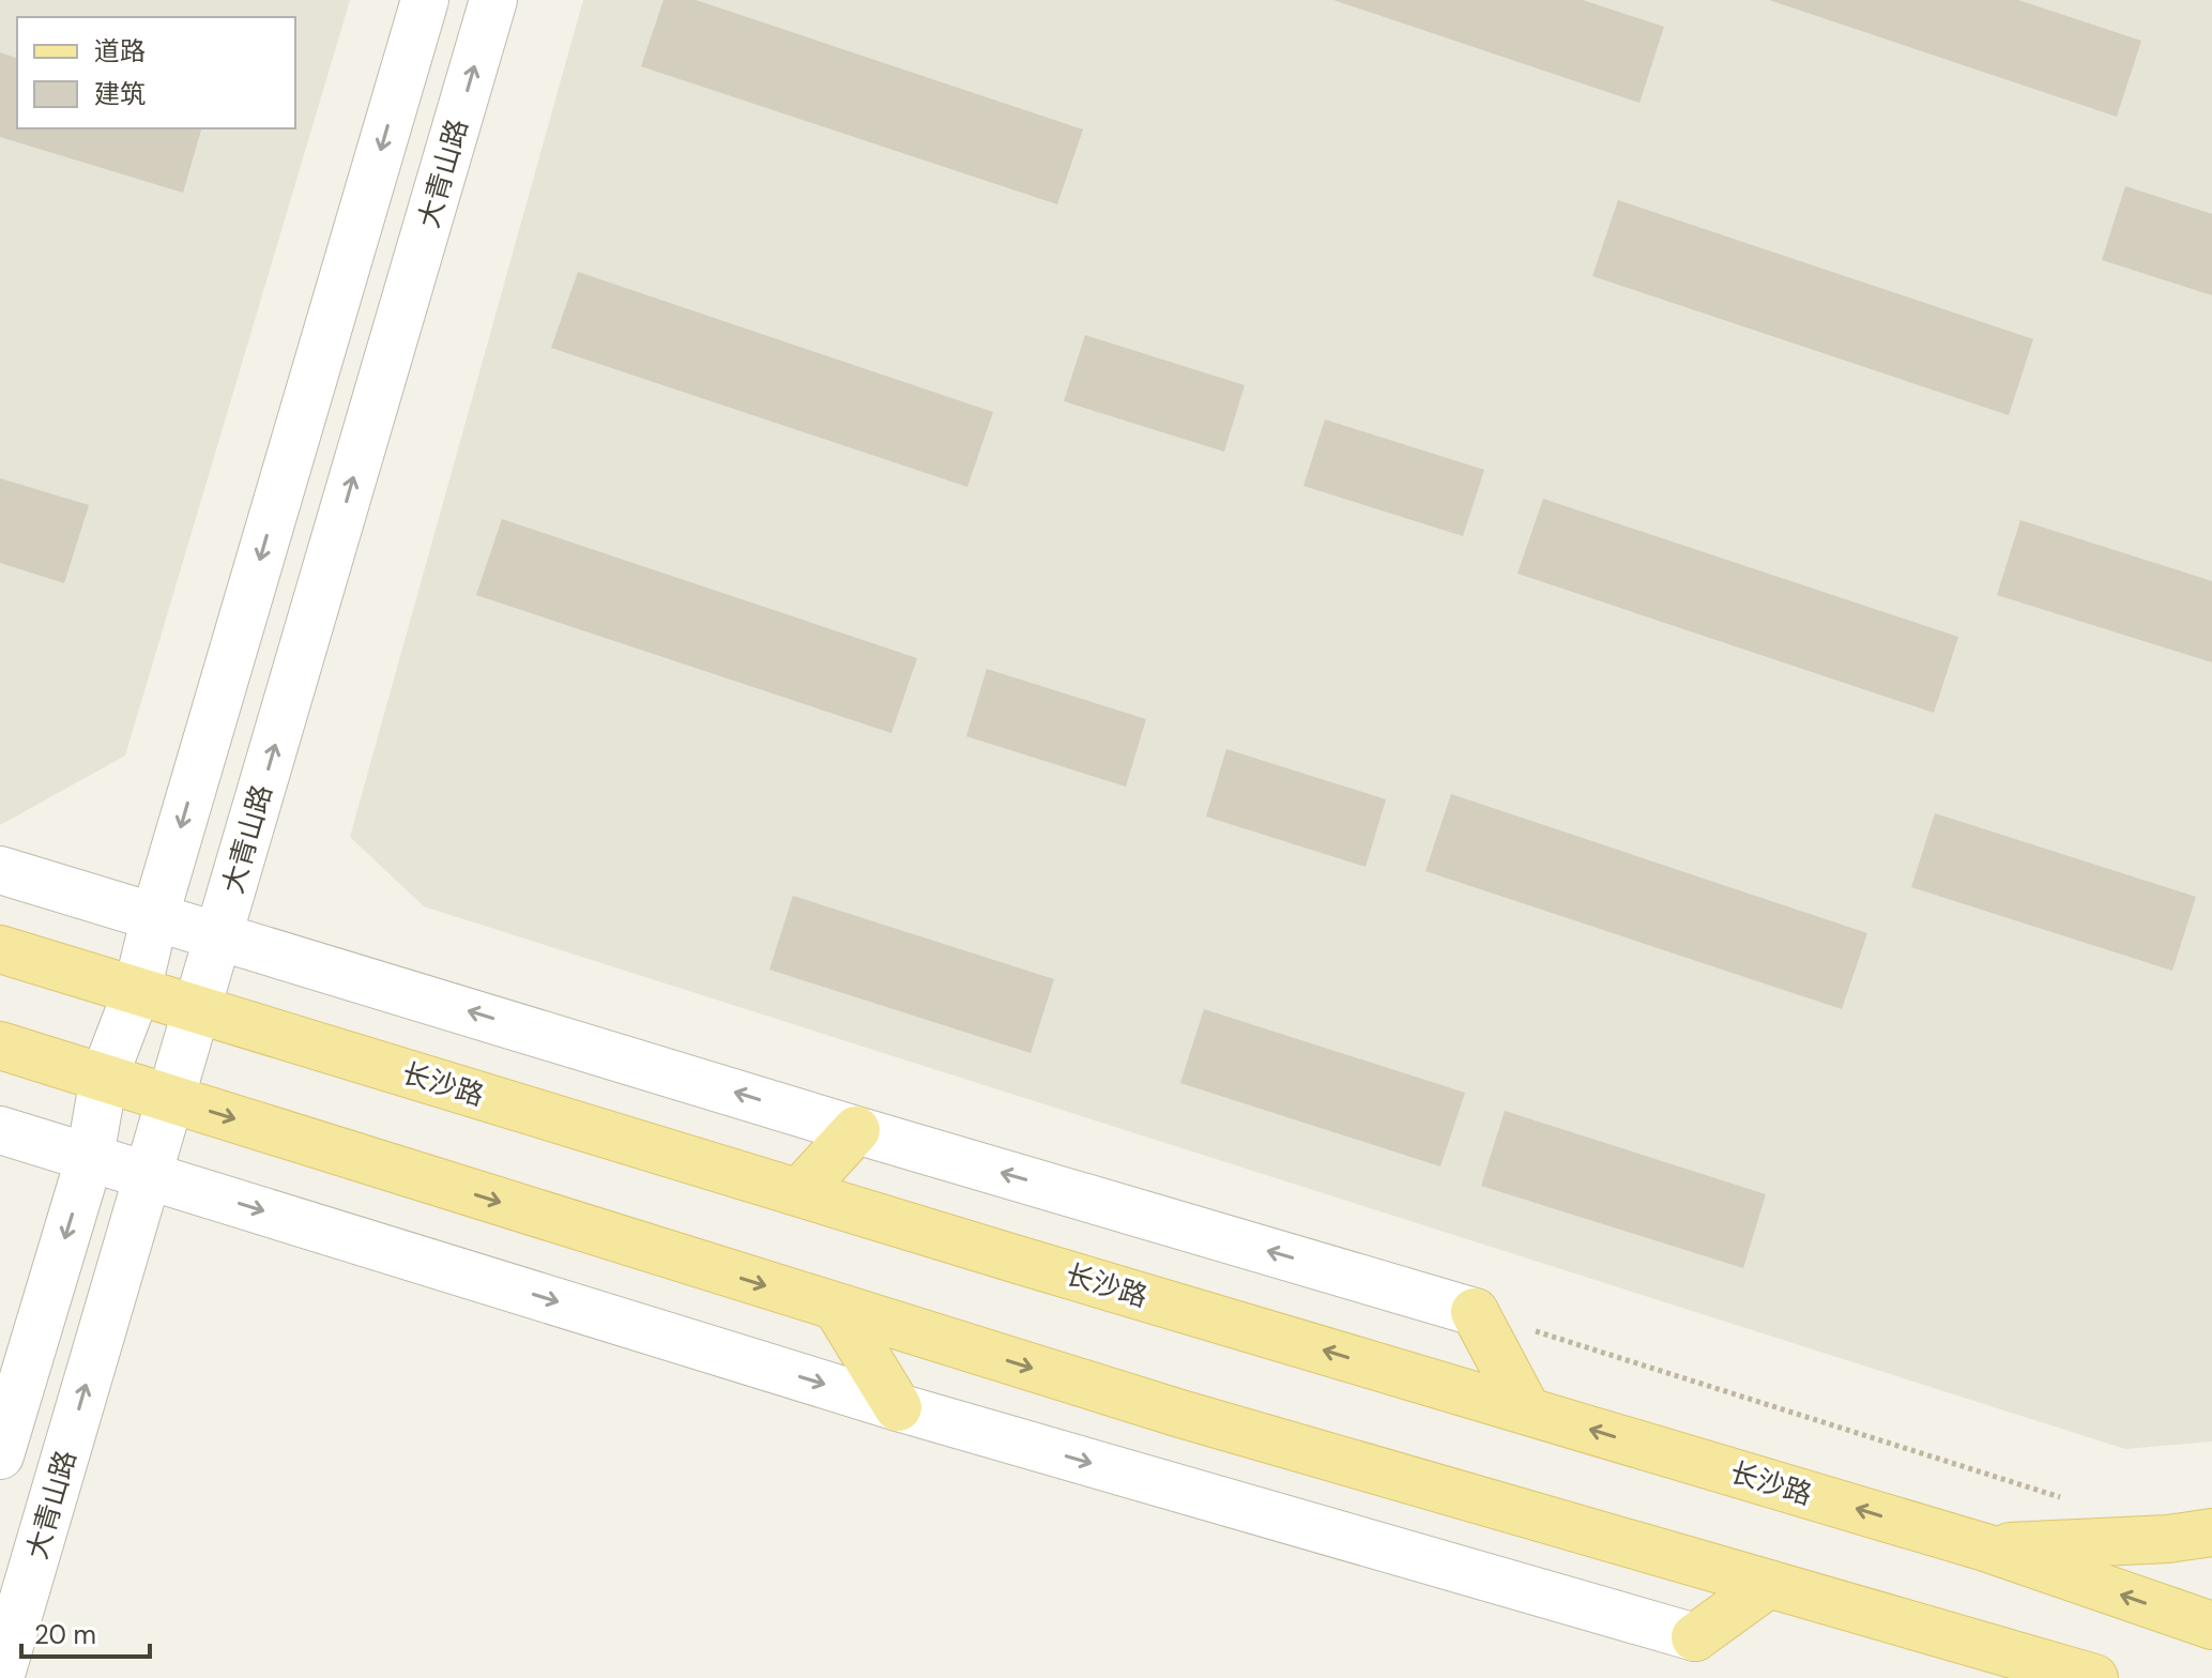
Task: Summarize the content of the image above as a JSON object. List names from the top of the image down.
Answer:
{
  "streets": {
    "main road": ["长沙路"],
    "street": ["大青山路"]
  },
  "crossings": [
    ["大青山路", "长沙路"]
  ],
  "legend": ["道路", "建筑"],
  "scale_bar": "20 m"
}
